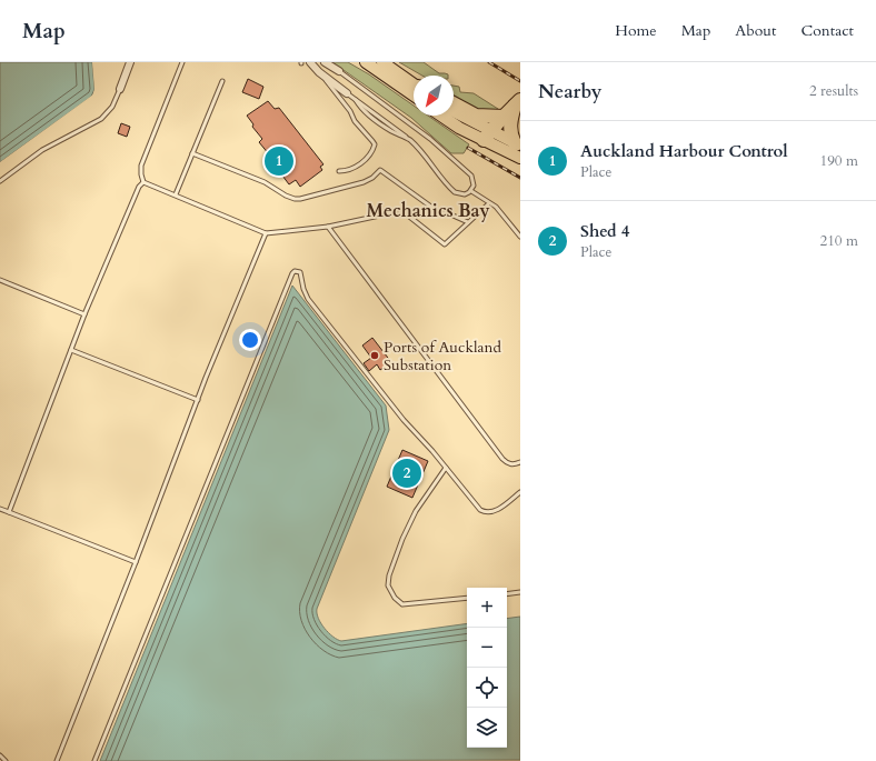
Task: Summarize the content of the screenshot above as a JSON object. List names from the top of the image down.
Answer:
{
  "districts": ["Mechanics Bay"],
  "places": ["Ports of Auckland Substation"],
  "north": "bottom left",
  "page": {
    "header": "Map",
    "nav": [
      "Home",
      "Map",
      "About",
      "Contact"
    ],
    "heading": ["Nearby", "2 results"],
    "list": [
      {
        "mark": "1",
        "name": "Auckland Harbour Control",
        "note": "Place",
        "value": "190 m"
      },
      {
        "mark": "2",
        "name": "Shed 4",
        "note": "Place",
        "value": "210 m"
      }
    ],
    "pins": ["1", "2"],
    "map_buttons": ["+", "−"]
  }
}
